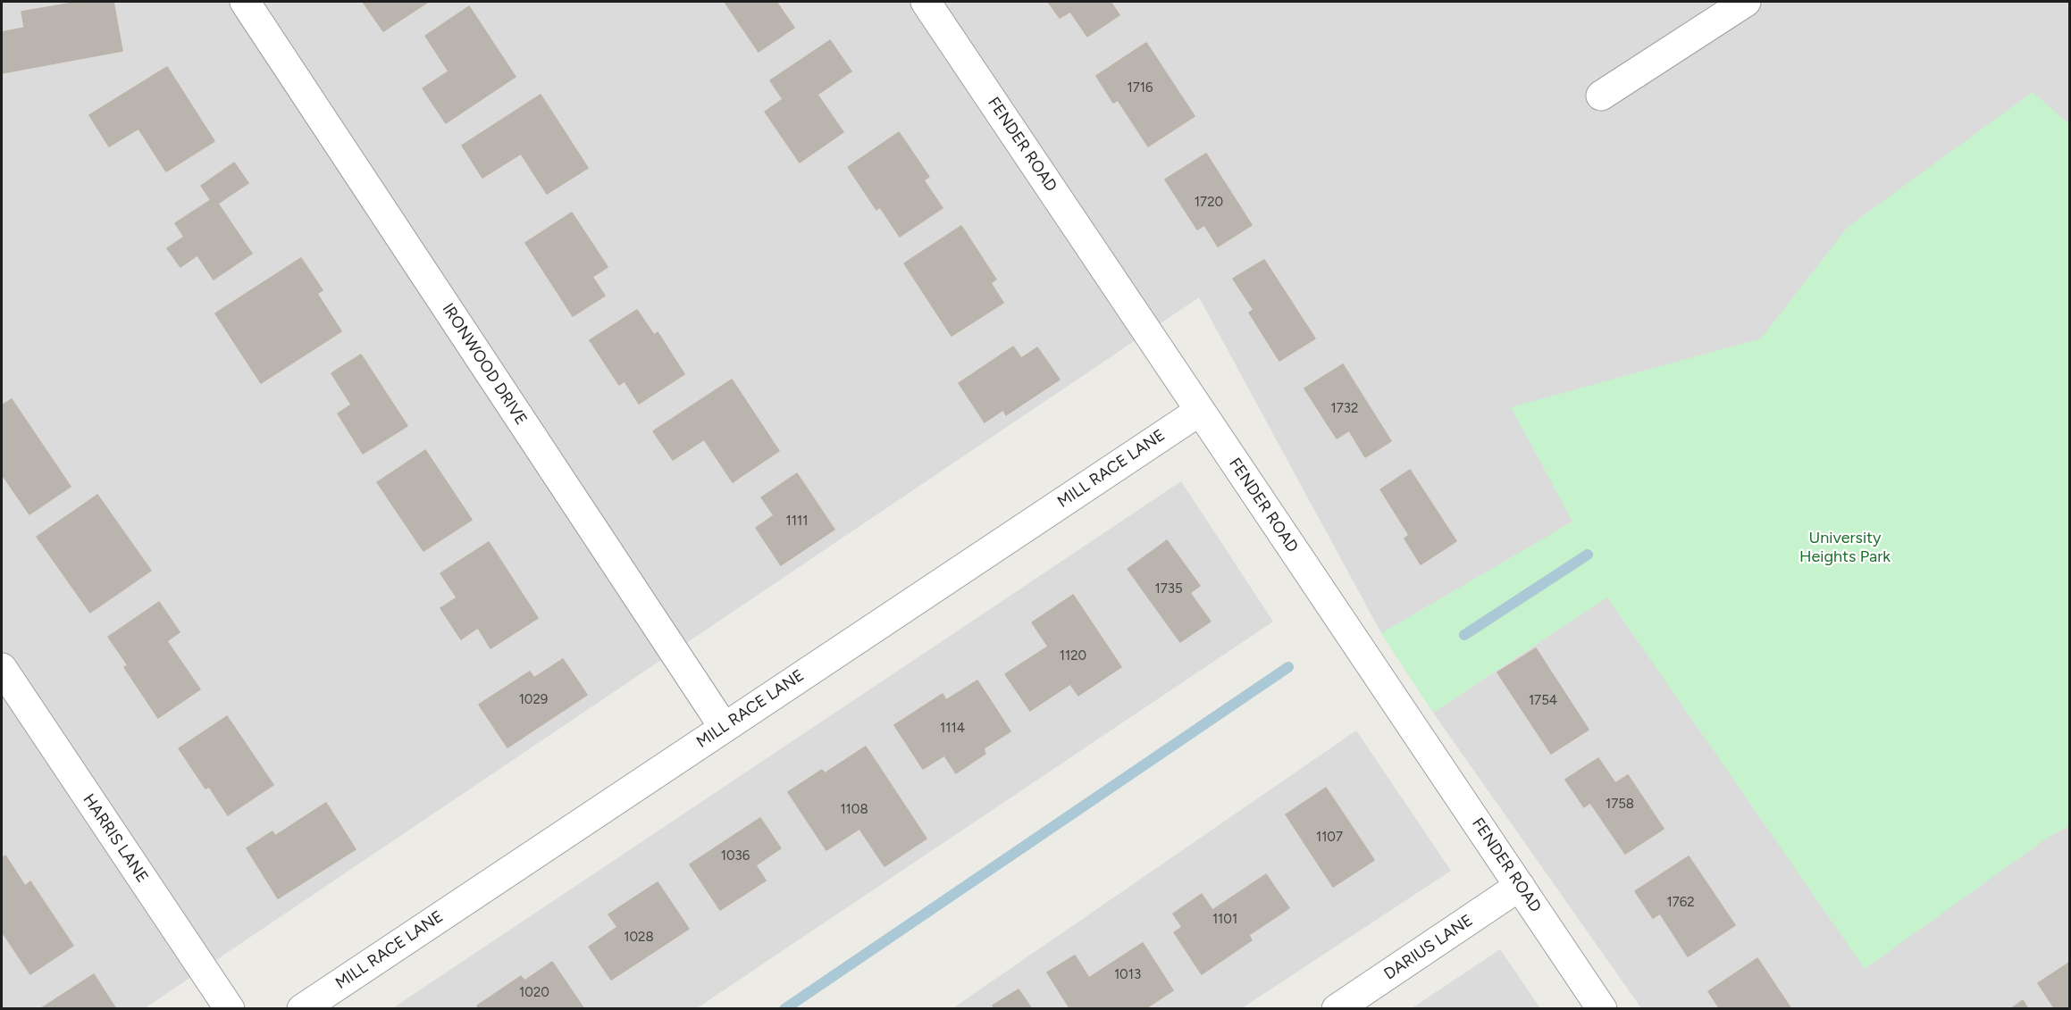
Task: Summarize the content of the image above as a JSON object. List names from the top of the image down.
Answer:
{
  "streets": {
    "street": [
      "FENDER ROAD",
      "IRONWOOD DRIVE",
      "MILL RACE LANE",
      "HARRIS LANE",
      "DARIUS LANE"
    ]
  },
  "crossings": [
    ["FENDER ROAD", "MILL RACE LANE"],
    ["FENDER ROAD", "DARIUS LANE"],
    ["IRONWOOD DRIVE", "MILL RACE LANE"]
  ],
  "parks": ["University Heights Park"],
  "house_numbers": [
    "1716",
    "1720",
    "1732",
    "1111",
    "1735",
    "1120",
    "1029",
    "1754",
    "1114",
    "1758",
    "1108",
    "1107",
    "1036",
    "1762",
    "1101",
    "1028",
    "1013",
    "1020"
  ]
}
